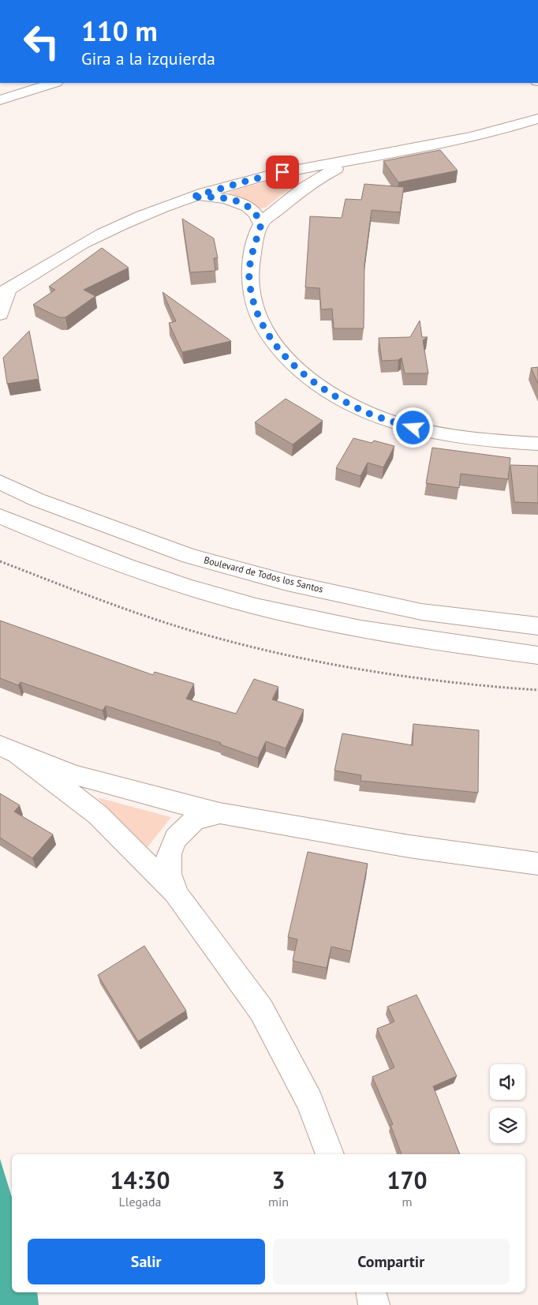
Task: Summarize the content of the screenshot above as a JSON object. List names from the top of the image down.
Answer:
{
  "streets": {
    "street": ["Boulevard de Todos los Santos"]
  },
  "page": {
    "turn": ["110 m", "Gira a la izquierda"],
    "eta": [
      "14:30",
      "Llegada",
      "3",
      "min",
      "170",
      "m"
    ],
    "buttons": ["Salir", "Compartir"]
  }
}
